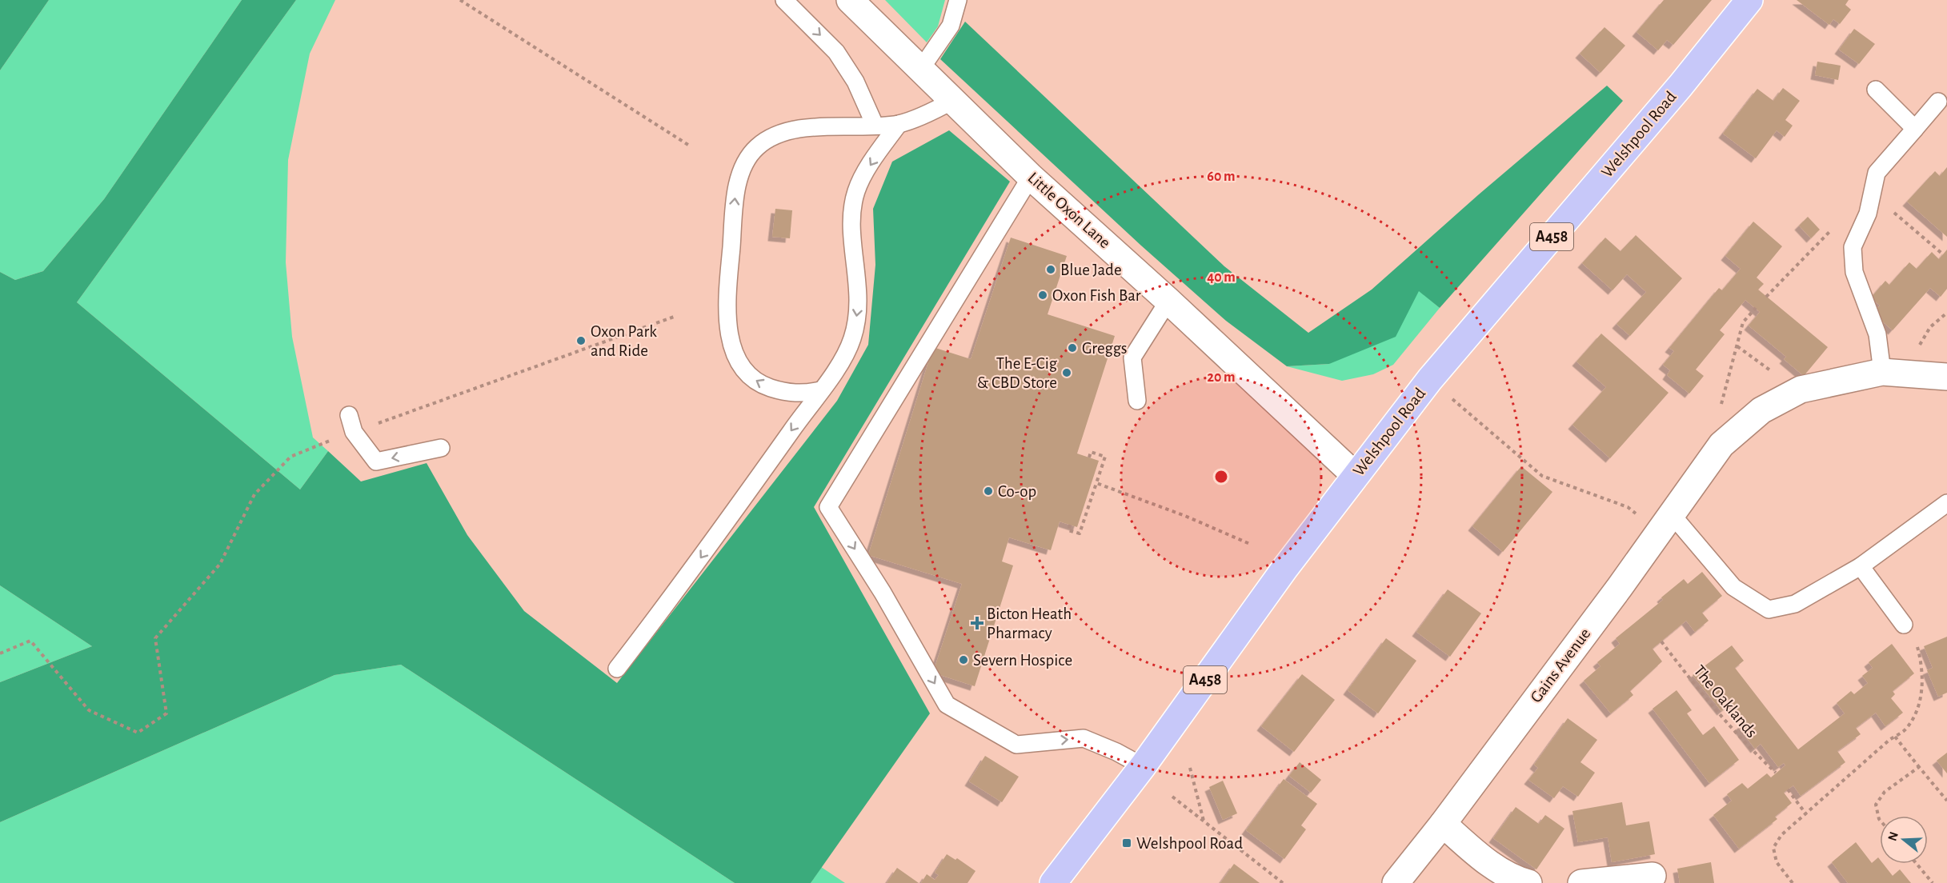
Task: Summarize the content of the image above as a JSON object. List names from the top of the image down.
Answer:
{
  "streets": {
    "main road": ["Welshpool Road", "A458"],
    "street": ["Little Oxon Lane", "Gains Avenue"],
    "path": ["The Oaklands"]
  },
  "crossings": [
    ["Welshpool Road", "Little Oxon Lane"]
  ],
  "places": {
    "other": [
      "Blue Jade",
      "Oxon Fish Bar",
      "Oxon Park and Ride",
      "Greggs",
      "The E-Cig & CBD Store",
      "Co-op",
      "Severn Hospice"
    ],
    "health": ["Bicton Heath Pharmacy"],
    "transit": ["Welshpool Road"]
  },
  "north": "left",
  "rings": ["60 m", "40 m", "20 m"]
}
